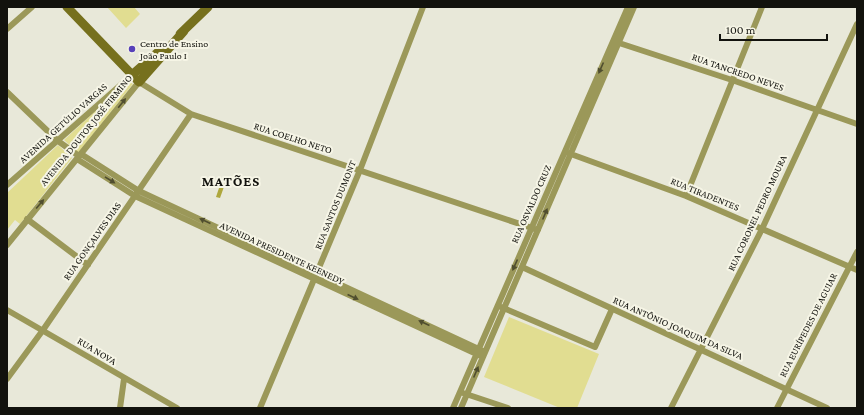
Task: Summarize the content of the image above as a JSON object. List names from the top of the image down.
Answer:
{
  "streets": {
    "street": [
      "RUA TANCREDO NEVES",
      "AVENIDA GETÚLIO VARGAS",
      "AVENIDA DOUTOR JOSÉ FIRMINO",
      "RUA COELHO NETO",
      "RUA TIRADENTES",
      "RUA OSVALDO CRUZ",
      "RUA SANTOS DUMONT",
      "RUA CORONEL PEDRO MOURA",
      "RUA GONÇALVES DIAS",
      "AVENIDA PRESIDENTE KEENEDY",
      "RUA EURÍPEDES DE AGUIAR",
      "RUA ANTÔNIO JOAQUIM DA SILVA",
      "RUA NOVA"
    ]
  },
  "crossings": [
    ["RUA TANCREDO NEVES", "RUA OSVALDO CRUZ"],
    ["RUA TANCREDO NEVES", "RUA CORONEL PEDRO MOURA"],
    ["AVENIDA GETÚLIO VARGAS", "AVENIDA DOUTOR JOSÉ FIRMINO"],
    ["AVENIDA GETÚLIO VARGAS", "AVENIDA PRESIDENTE KEENEDY"],
    ["AVENIDA DOUTOR JOSÉ FIRMINO", "RUA COELHO NETO"],
    ["AVENIDA DOUTOR JOSÉ FIRMINO", "AVENIDA PRESIDENTE KEENEDY"],
    ["RUA COELHO NETO", "RUA OSVALDO CRUZ"],
    ["RUA COELHO NETO", "RUA SANTOS DUMONT"],
    ["RUA COELHO NETO", "RUA GONÇALVES DIAS"],
    ["RUA TIRADENTES", "RUA OSVALDO CRUZ"],
    ["RUA TIRADENTES", "RUA CORONEL PEDRO MOURA"],
    ["RUA TIRADENTES", "RUA EURÍPEDES DE AGUIAR"],
    ["RUA OSVALDO CRUZ", "AVENIDA PRESIDENTE KEENEDY"],
    ["RUA OSVALDO CRUZ", "RUA ANTÔNIO JOAQUIM DA SILVA"],
    ["RUA SANTOS DUMONT", "AVENIDA PRESIDENTE KEENEDY"],
    ["RUA CORONEL PEDRO MOURA", "RUA ANTÔNIO JOAQUIM DA SILVA"],
    ["RUA GONÇALVES DIAS", "AVENIDA PRESIDENTE KEENEDY"],
    ["RUA GONÇALVES DIAS", "RUA NOVA"],
    ["RUA EURÍPEDES DE AGUIAR", "RUA ANTÔNIO JOAQUIM DA SILVA"]
  ],
  "one_way": ["AVENIDA DOUTOR JOSÉ FIRMINO"],
  "districts": ["MATÕES"],
  "places": ["Centro de Ensino João Paulo I"],
  "scale_bar": "100 m"
}
